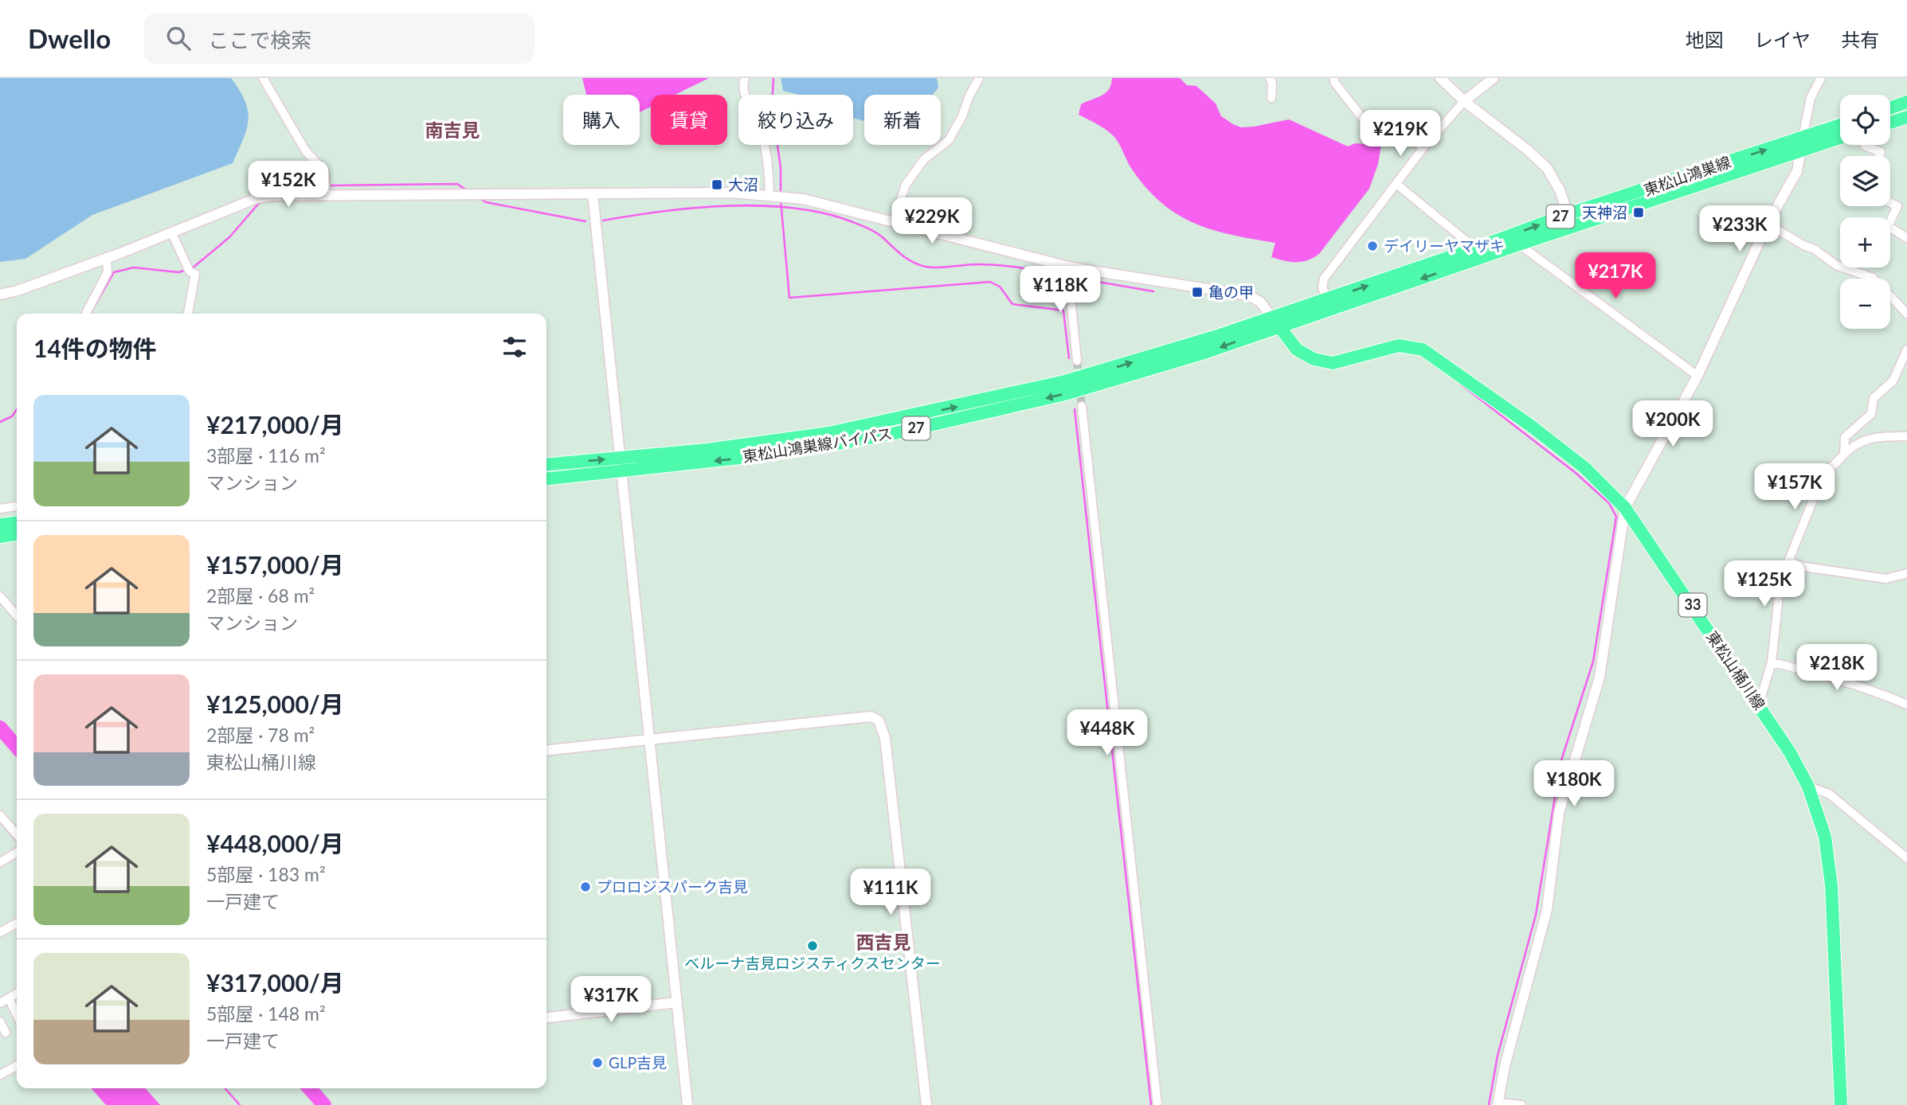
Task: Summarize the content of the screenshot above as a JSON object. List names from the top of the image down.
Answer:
{
  "streets": {
    "main road": [
      "東松山鴻巣線",
      "27",
      "東松山鴻巣線バイパス",
      "33",
      "東松山桶川線"
    ]
  },
  "crossings": [
    ["東松山鴻巣線", "東松山鴻巣線バイパス"],
    ["東松山鴻巣線", "東松山桶川線"],
    ["東松山鴻巣線バイパス", "東松山桶川線"]
  ],
  "districts": ["南吉見", "西吉見"],
  "places": {
    "transit": ["大沼", "天神沼", "亀の甲"],
    "other": [
      "デイリーヤマザキ",
      "プロロジスパーク吉見",
      "ベルーナ吉見ロジスティクスセンター",
      "GLP吉見"
    ]
  },
  "page": {
    "header": "Dwello",
    "search": "ここで検索",
    "nav": ["地図", "レイヤ", "共有"],
    "map_buttons": ["+", "−"],
    "chip": [
      "購入",
      "賃貸",
      "絞り込み",
      "新着"
    ],
    "price": [
      "¥219K",
      "¥152K",
      "¥229K",
      "¥233K",
      "¥217K",
      "¥118K",
      "¥200K",
      "¥157K",
      "¥125K",
      "¥218K",
      "¥448K",
      "¥180K",
      "¥111K",
      "¥317K"
    ],
    "heading": "14件の物件",
    "list": [
      {
        "name": "¥217,000/月",
        "note": "3部屋 · 116 m² · マンション"
      },
      {
        "name": "¥157,000/月",
        "note": "2部屋 · 68 m² · マンション"
      },
      {
        "name": "¥125,000/月",
        "note": "2部屋 · 78 m² · 東松山桶川線"
      },
      {
        "name": "¥448,000/月",
        "note": "5部屋 · 183 m² · 一戸建て"
      },
      {
        "name": "¥317,000/月",
        "note": "5部屋 · 148 m² · 一戸建て"
      }
    ]
  }
}
